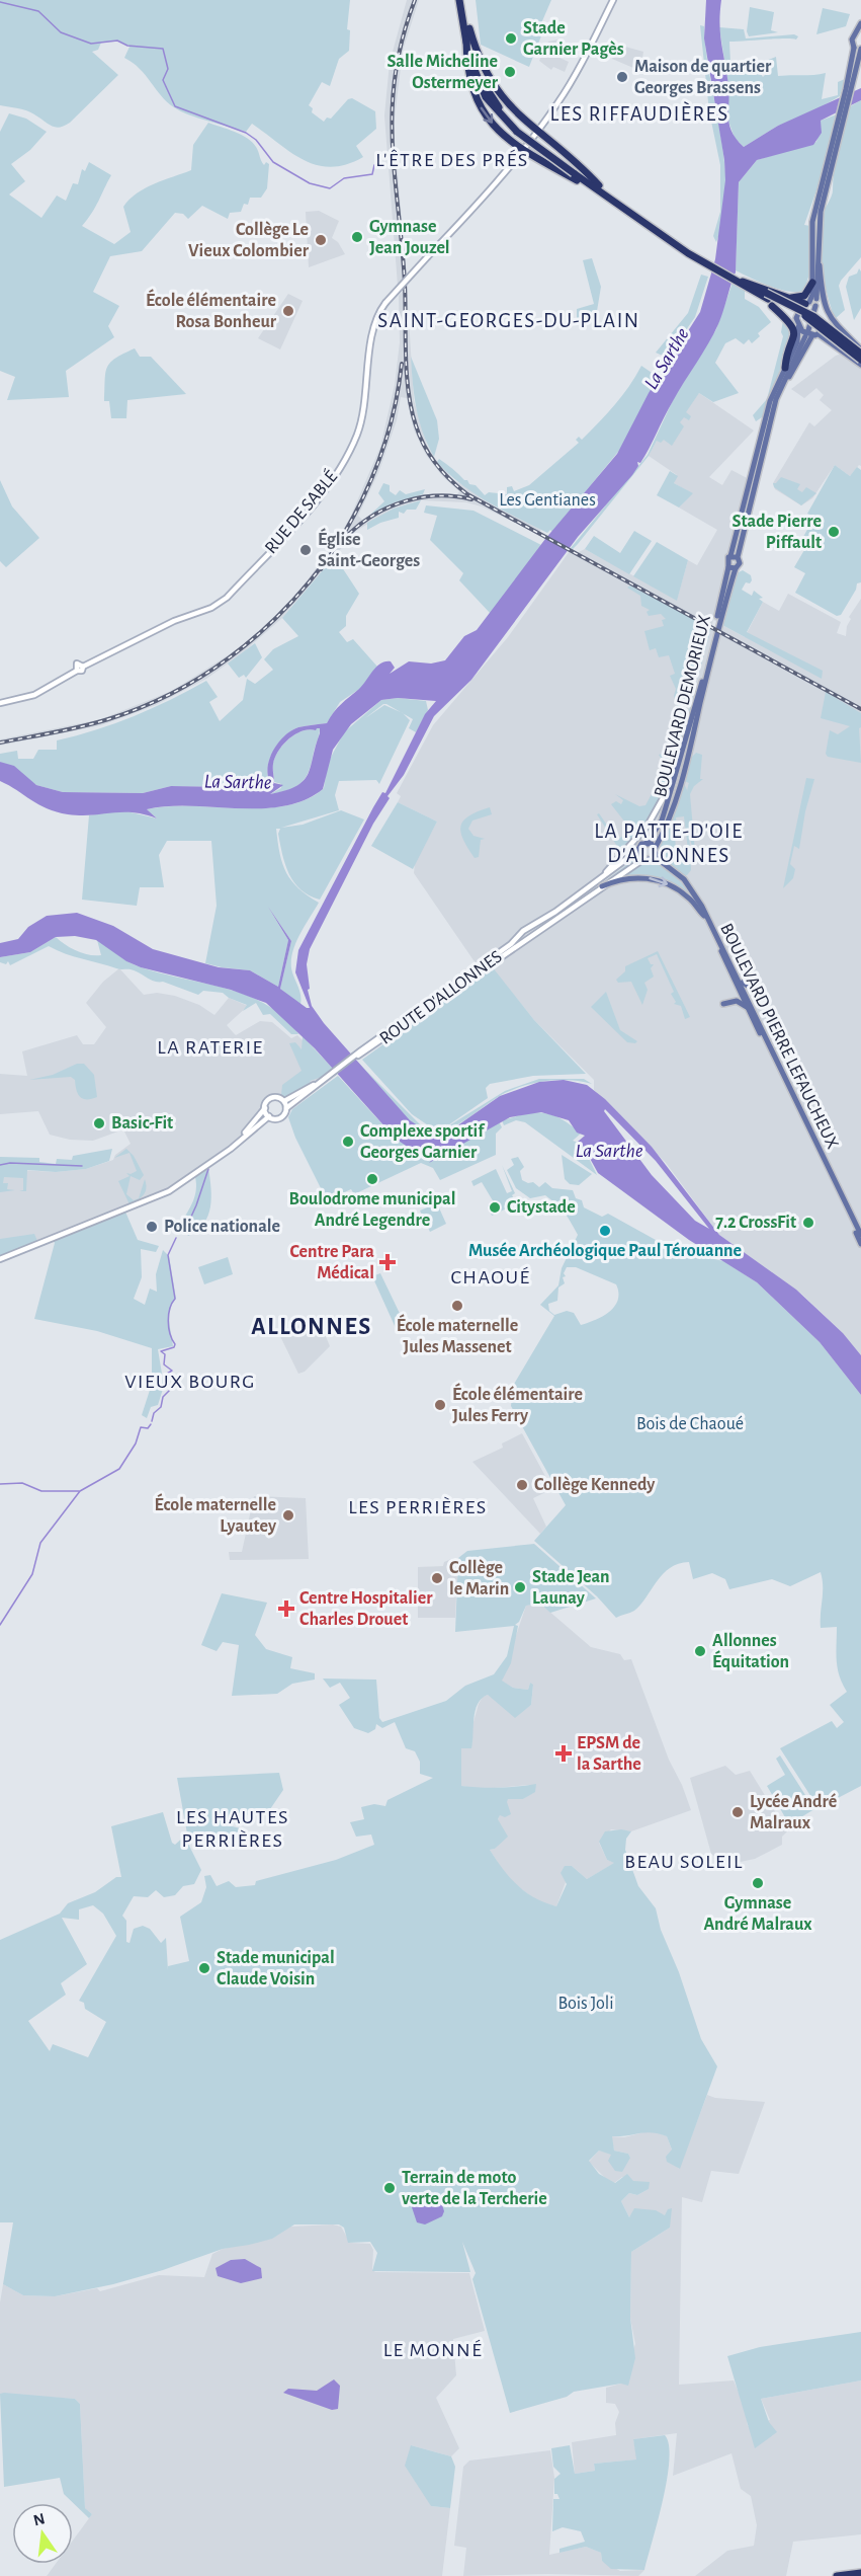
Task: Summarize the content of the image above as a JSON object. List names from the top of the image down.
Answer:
{
  "streets": {
    "main road": [
      "RUE DE SABLÉ",
      "BOULEVARD DEMORIEUX",
      "ROUTE D'ALLONNES",
      "BOULEVARD PIERRE LEFAUCHEUX"
    ]
  },
  "crossings": [
    ["BOULEVARD DEMORIEUX", "ROUTE D'ALLONNES"],
    ["BOULEVARD DEMORIEUX", "BOULEVARD PIERRE LEFAUCHEUX"],
    ["ROUTE D'ALLONNES", "BOULEVARD PIERRE LEFAUCHEUX"]
  ],
  "districts": [
    "LES RIFFAUDIÈRES",
    "L'ÊTRE DES PRÉS",
    "SAINT-GEORGES-DU-PLAIN",
    "LA PATTE-D'OIE D'ALLONNES",
    "LA RATERIE",
    "CHAOUÉ",
    "ALLONNES",
    "VIEUX BOURG",
    "LES PERRIÈRES",
    "LES HAUTES PERRIÈRES",
    "BEAU SOLEIL",
    "LE MONNÉ"
  ],
  "water": ["La Sarthe"],
  "parks": ["Les Gentianes", "Bois de Chaoué", "Bois Joli"],
  "places": {
    "other": [
      "Stade Garnier Pagès",
      "Salle Micheline Ostermeyer",
      "Maison de quartier Georges Brassens",
      "Gymnase Jean Jouzel",
      "Collège Le Vieux Colombier",
      "École élémentaire Rosa Bonheur",
      "Stade Pierre Piffault",
      "Église Saint-Georges",
      "Basic-Fit",
      "Complexe sportif Georges Garnier",
      "Boulodrome municipal André Legendre",
      "Citystade",
      "7.2 CrossFit",
      "Police nationale",
      "Musée Archéologique Paul Térouanne",
      "École maternelle Jules Massenet",
      "École élémentaire Jules Ferry",
      "Collège Kennedy",
      "École maternelle Lyautey",
      "Collège le Marin",
      "Stade Jean Launay",
      "Allonnes Équitation",
      "Lycée André Malraux",
      "Gymnase André Malraux",
      "Stade municipal Claude Voisin",
      "Terrain de moto verte de la Tercherie"
    ],
    "health": ["Centre Para Médical", "Centre Hospitalier Charles Drouet", "EPSM de la Sarthe"]
  },
  "north": "top"
}
